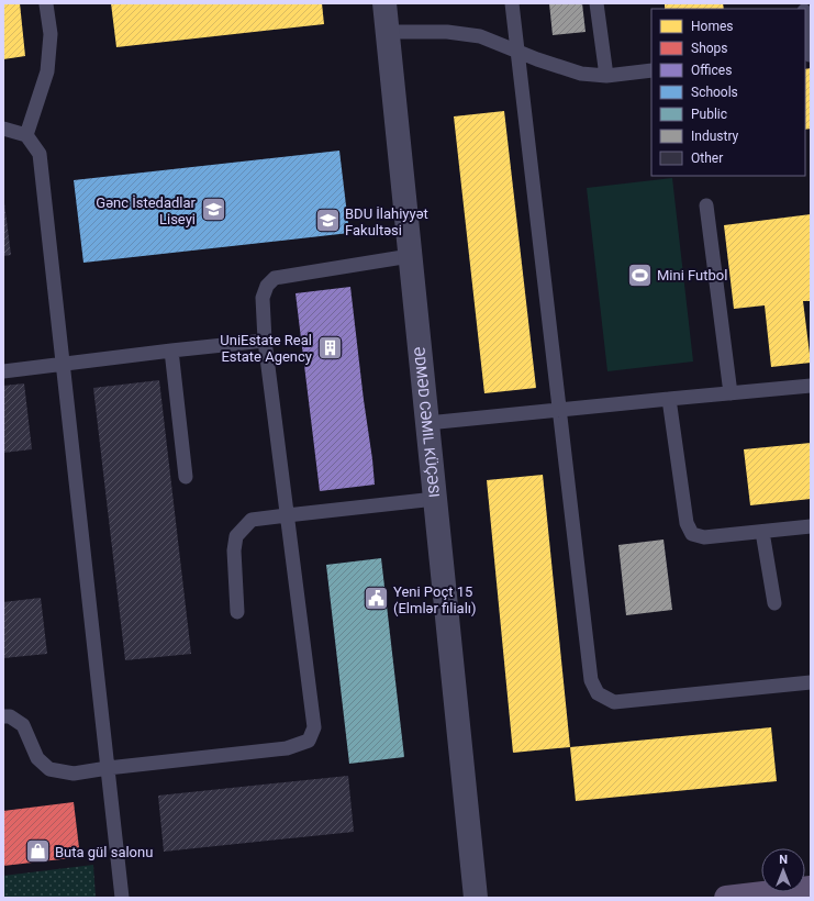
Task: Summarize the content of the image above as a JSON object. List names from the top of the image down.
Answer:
{
  "streets": {
    "street": ["ƏDMƏD CƏMIL KÜÇƏSI"]
  },
  "places": {
    "school or university": ["Gənc İstedadlar Liseyi", "BDU İlahiyyət Fakultəsi"],
    "sports": ["Mini Futbol"],
    "building": ["UniEstate Real Estate Agency"],
    "public building": ["Yeni Poçt 15 (Elmlər filialı)"],
    "shop": ["Buta gül salonu"]
  },
  "legend": [
    "Homes",
    "Shops",
    "Offices",
    "Schools",
    "Public",
    "Industry",
    "Other"
  ],
  "north": "top"
}
